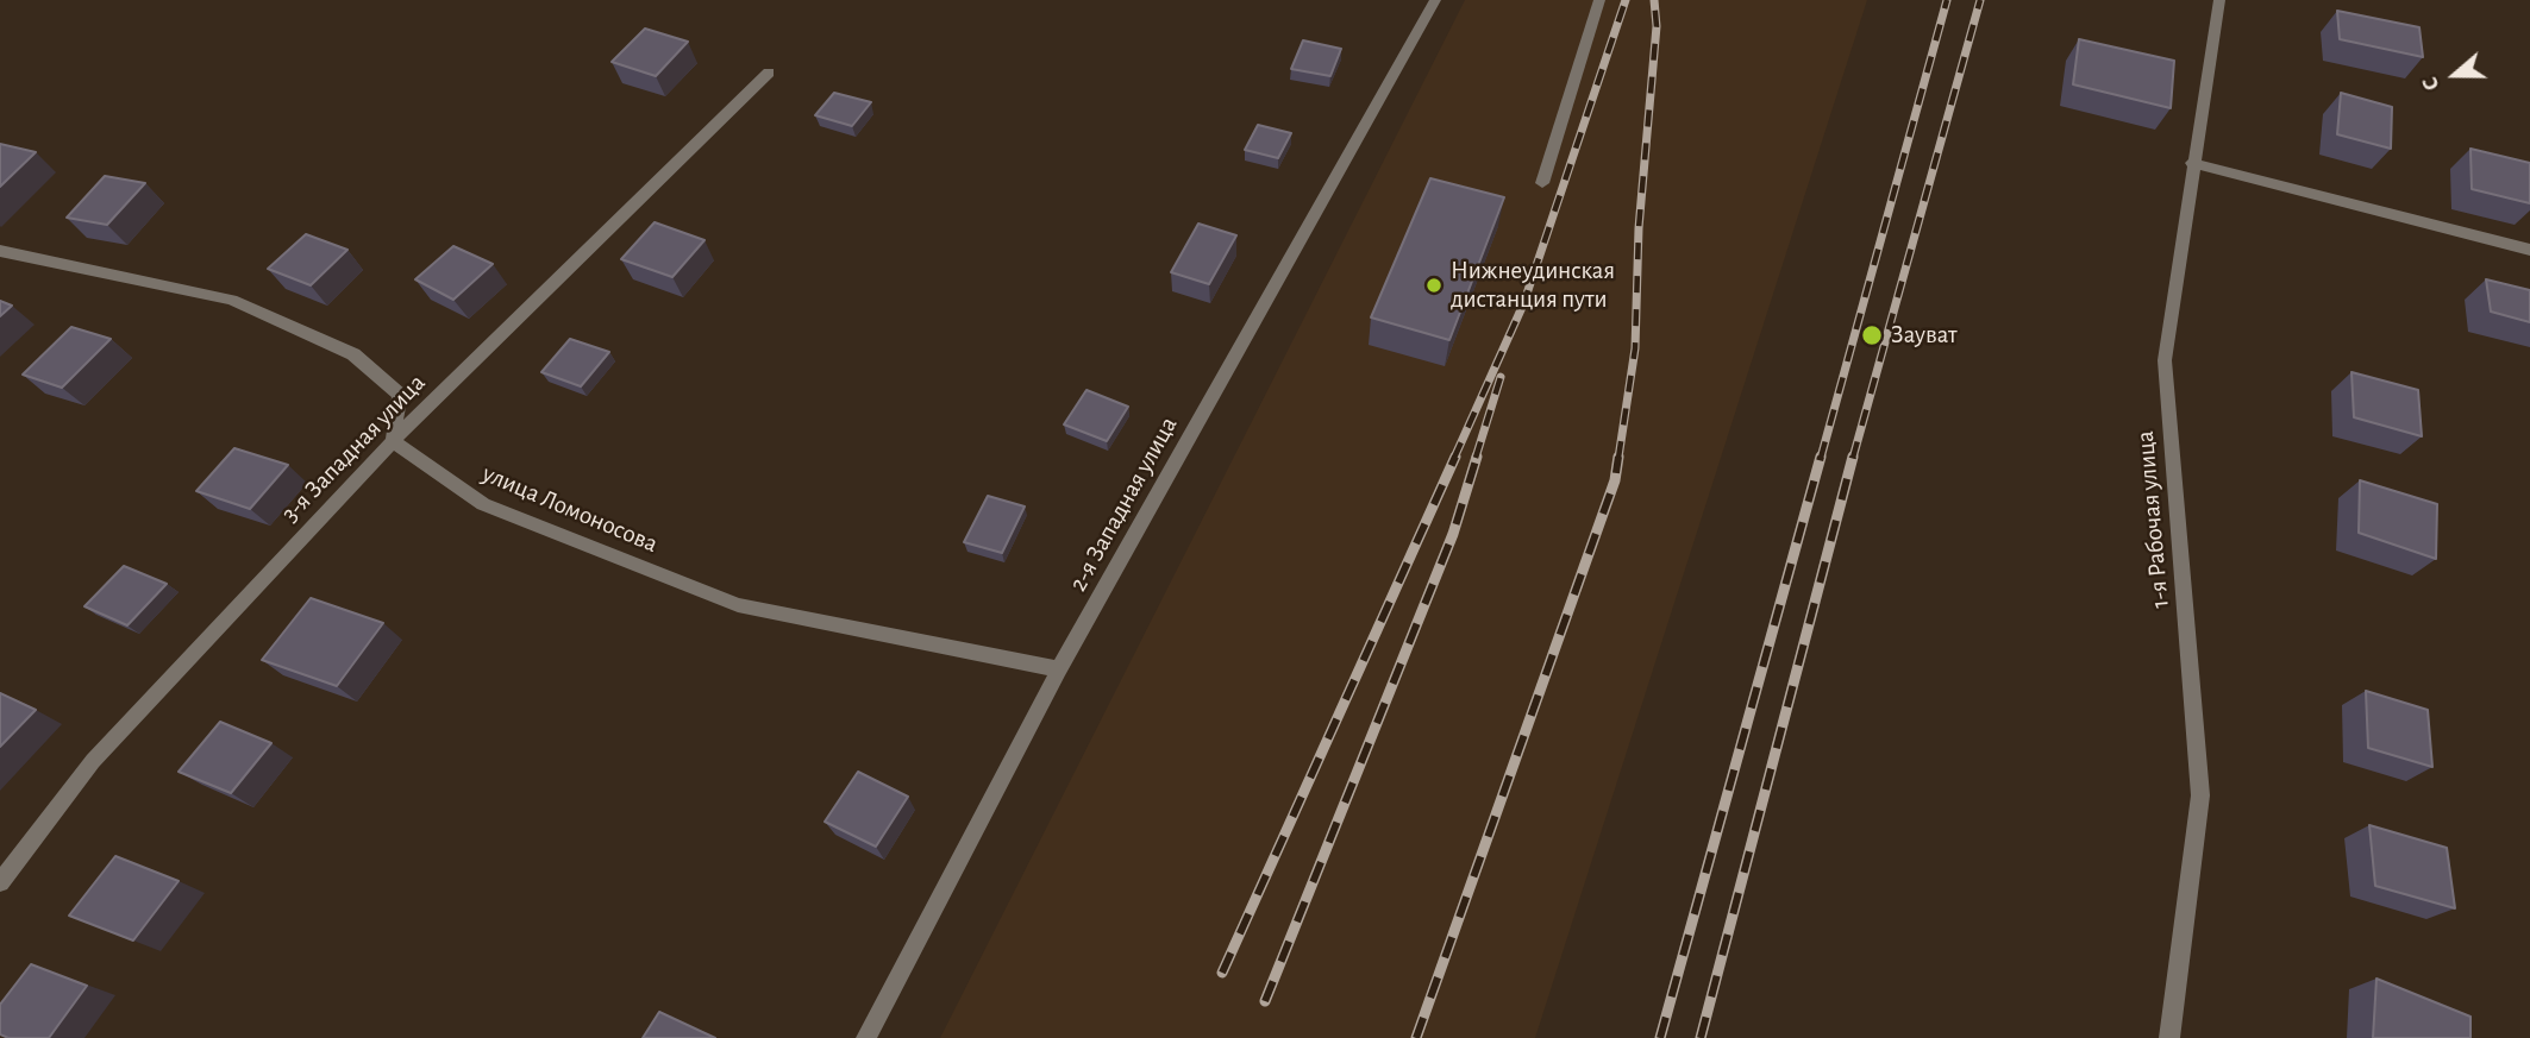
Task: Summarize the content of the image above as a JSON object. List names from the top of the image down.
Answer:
{
  "streets": {
    "street": [
      "3-я Западная улица",
      "2-я Западная улица",
      "улица Ломоносова",
      "1-я Рабочая улица"
    ]
  },
  "crossings": [
    ["3-я Западная улица", "улица Ломоносова"],
    ["2-я Западная улица", "улица Ломоносова"]
  ],
  "places": ["Нижнеудинская дистанция пути", "Зауват"],
  "north": "left"
}
